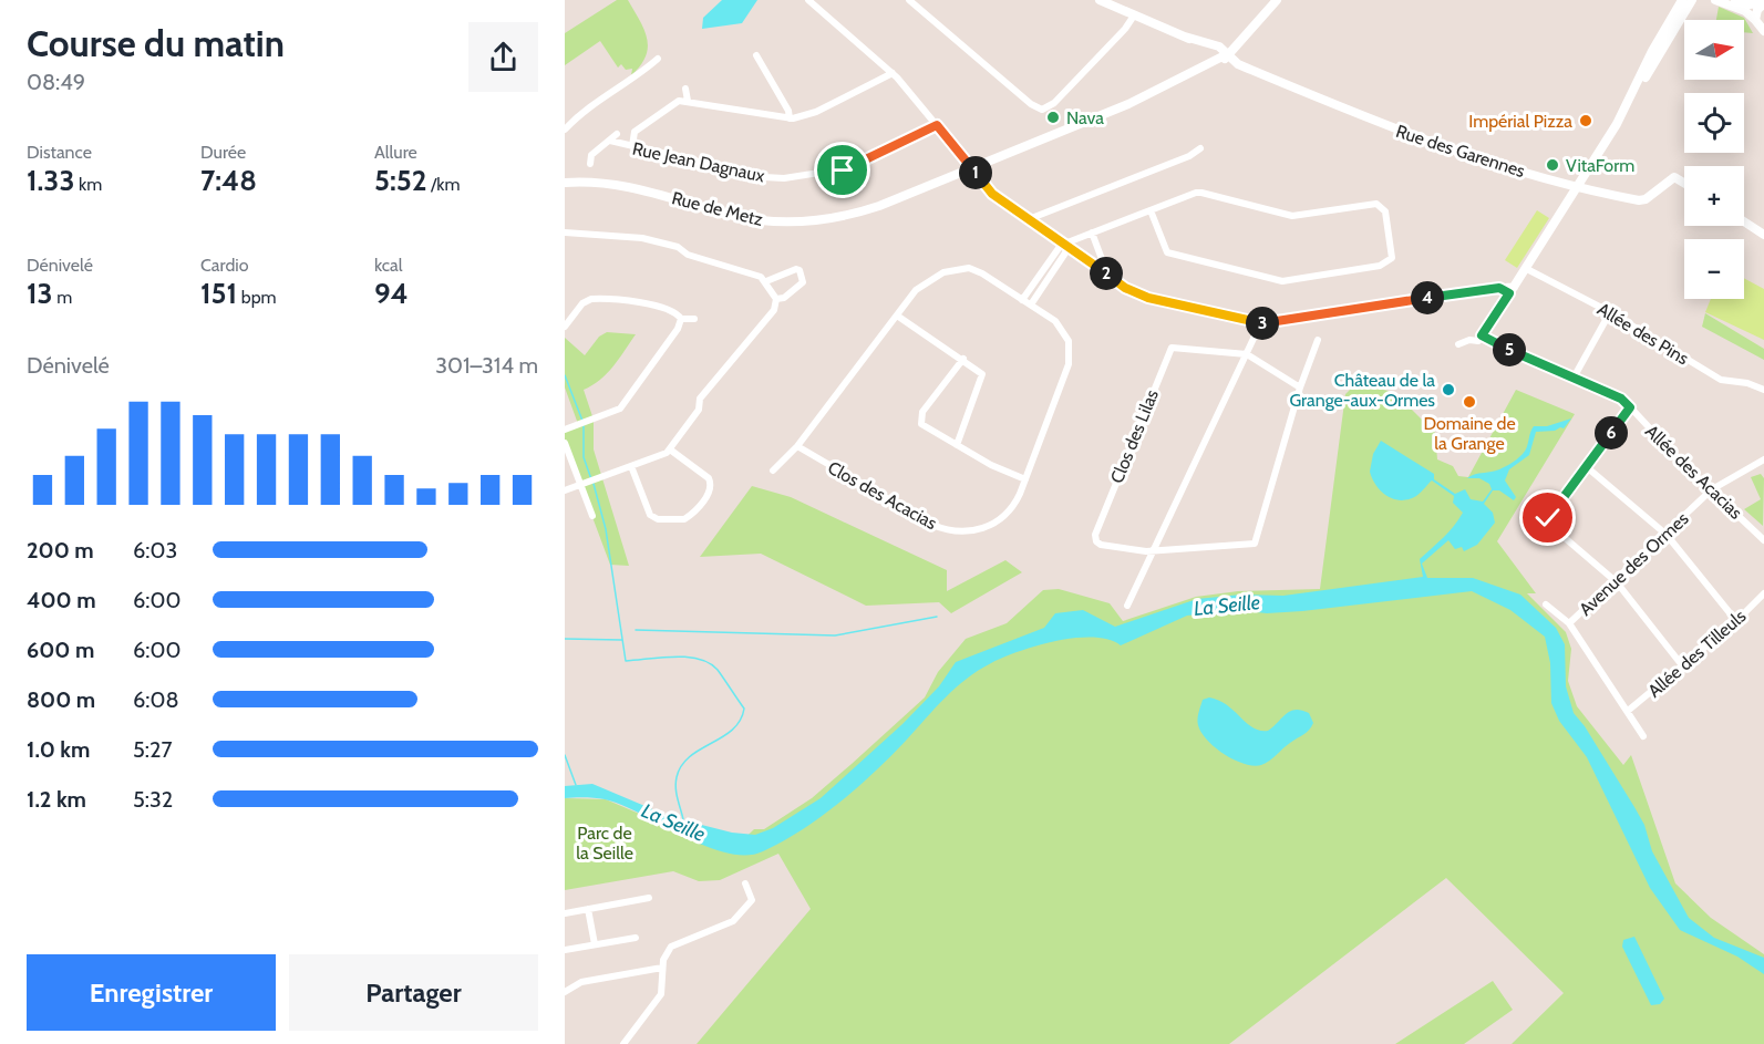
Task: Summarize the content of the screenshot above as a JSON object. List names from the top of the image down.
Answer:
{
  "streets": {
    "main road": ["Rue de Metz"],
    "street": [
      "Rue des Garennes",
      "Rue Jean Dagnaux",
      "Allée des Pins",
      "Clos des Lilas",
      "Allée des Acacias",
      "Clos des Acacias",
      "Avenue des Ormes",
      "Allée des Tilleuls"
    ]
  },
  "crossings": [
    ["Rue des Garennes", "Rue de Metz"],
    ["Allée des Acacias", "Avenue des Ormes"]
  ],
  "water": ["La Seille"],
  "parks": ["Parc de la Seille"],
  "places": [
    "Nava",
    "Impérial Pizza",
    "VitaForm",
    "Château de la Grange-aux-Ormes",
    "Domaine de la Grange"
  ],
  "north": "right",
  "page": {
    "heading": ["Course du matin", "08:49"],
    "map_buttons": ["+", "−"],
    "stats": [
      ["Distance", "1.33 km"],
      ["Durée", "7:48"],
      ["Allure", "5:52 /km"],
      ["Dénivelé", "13 m"],
      ["Cardio", "151 bpm"],
      ["kcal", "94"]
    ],
    "pins": [
      "1",
      "2",
      "4",
      "3",
      "5",
      "6"
    ],
    "chart": ["Dénivelé", "301–314 m"],
    "list": [
      {
        "name": "200 m",
        "note": "6:03"
      },
      {
        "name": "400 m",
        "note": "6:00"
      },
      {
        "name": "600 m",
        "note": "6:00"
      },
      {
        "name": "800 m",
        "note": "6:08"
      },
      {
        "name": "1.0 km",
        "note": "5:27"
      },
      {
        "name": "1.2 km",
        "note": "5:32"
      }
    ],
    "buttons": ["Enregistrer", "Partager"]
  }
}
